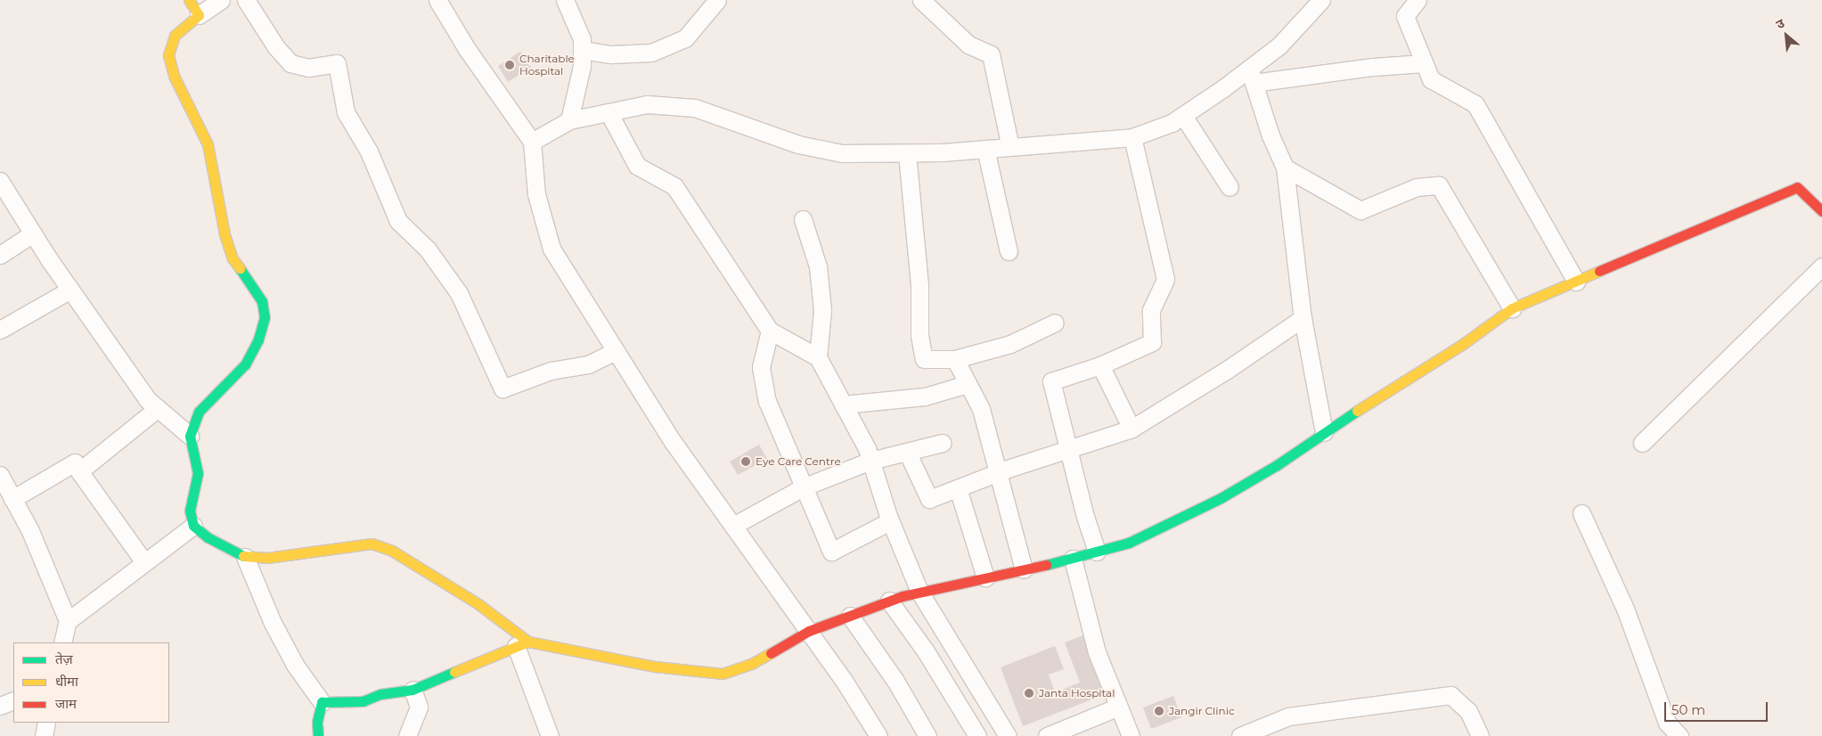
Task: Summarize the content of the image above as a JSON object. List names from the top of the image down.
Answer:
{
  "places": [
    "Charitable Hospital",
    "Eye Care Centre",
    "Janta Hospital",
    "Jangir Clinic"
  ],
  "legend": ["तेज़", "धीमा", "जाम"],
  "scale_bar": "50 m",
  "north": "top left"
}
